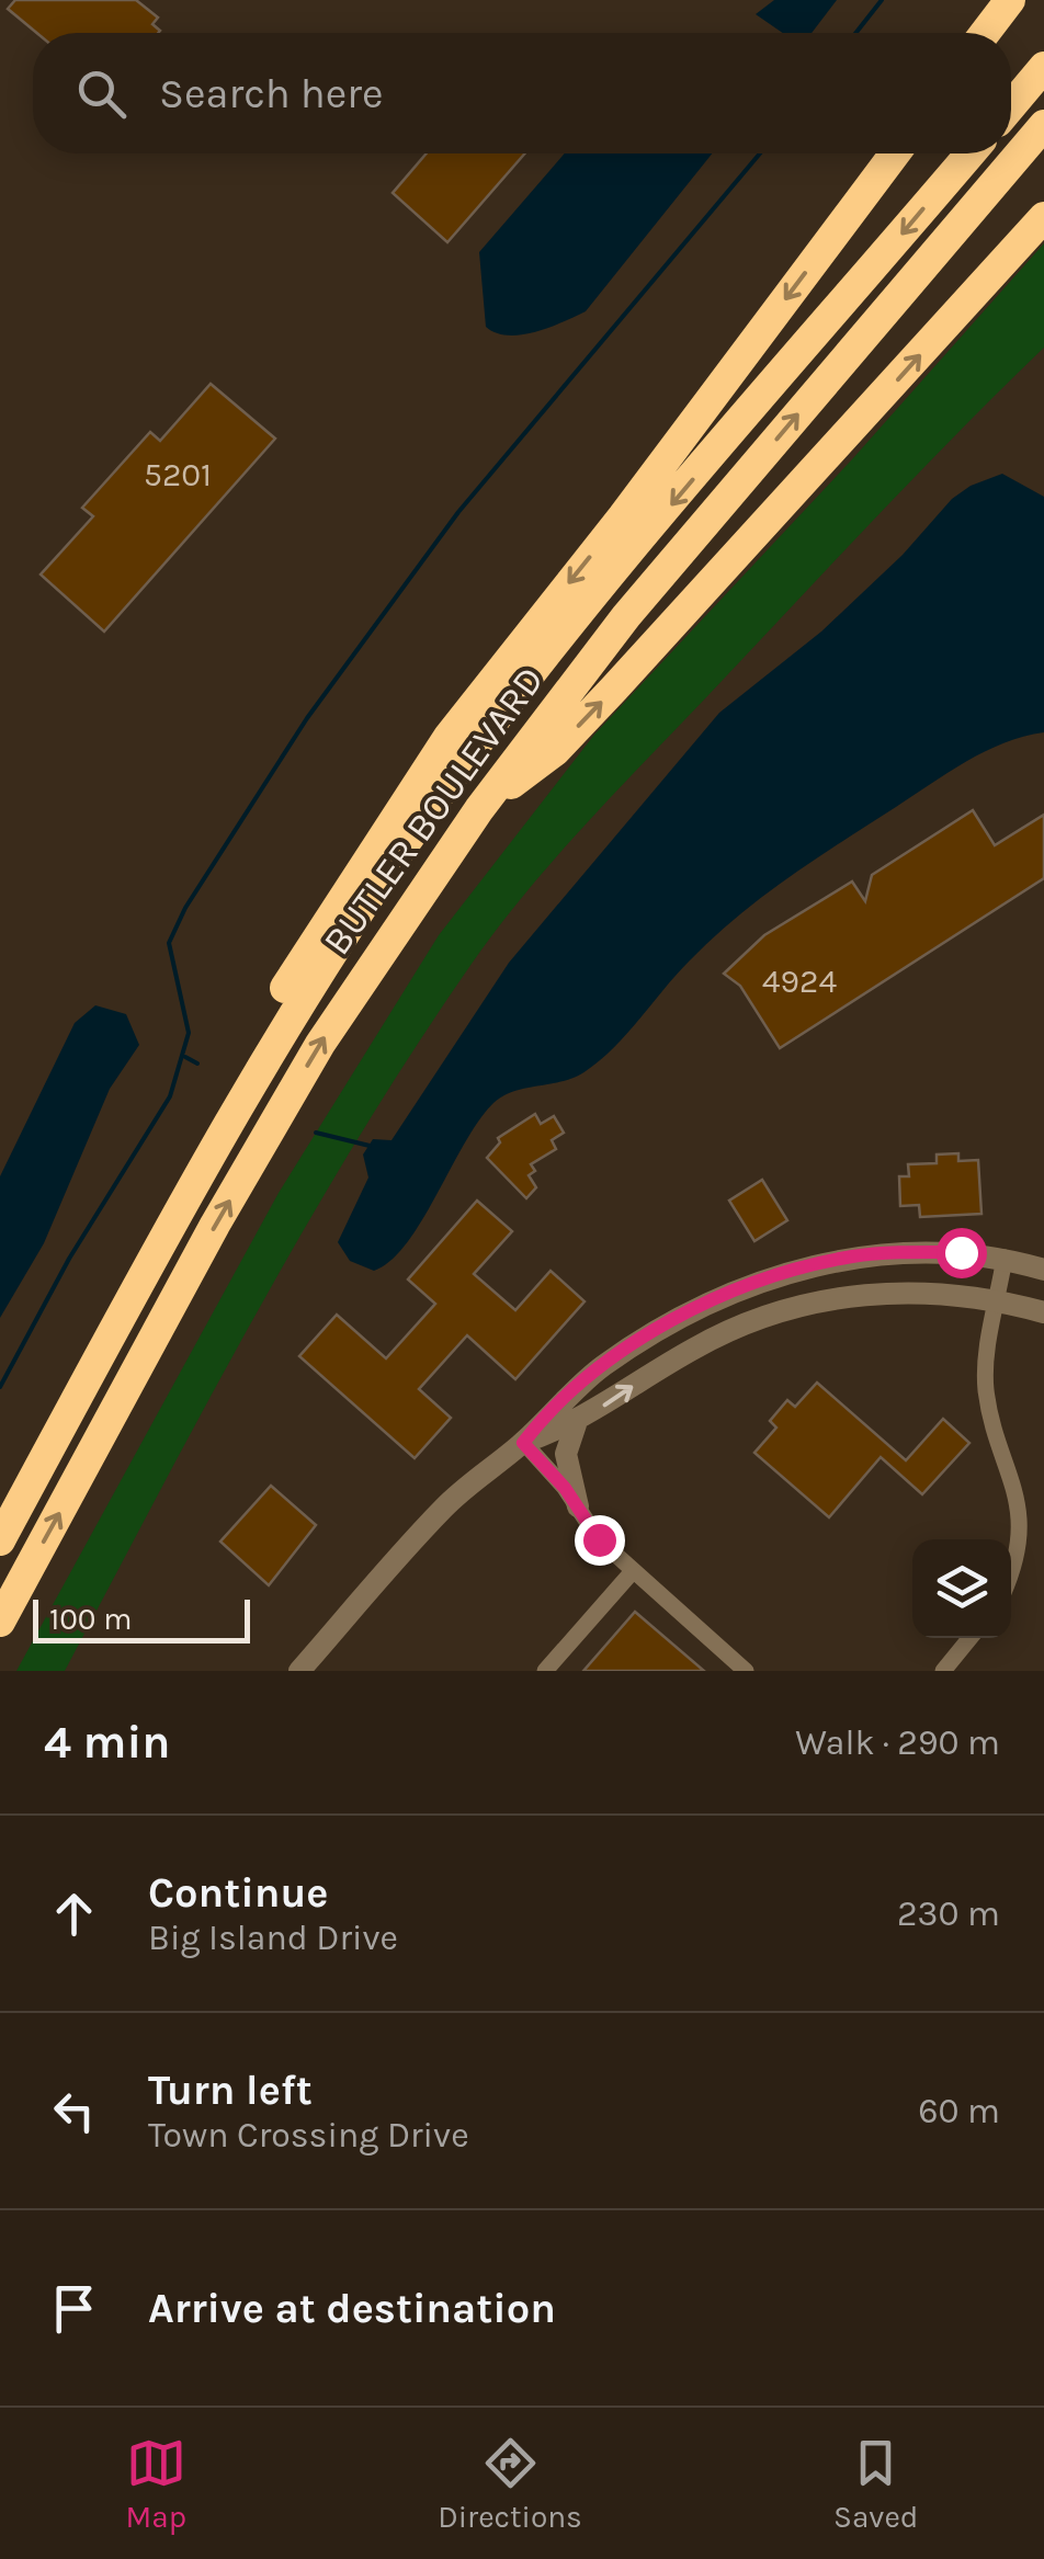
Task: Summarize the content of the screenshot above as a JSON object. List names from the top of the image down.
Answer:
{
  "streets": {
    "highway": ["BUTLER BOULEVARD"]
  },
  "house_numbers": ["5201", "4924"],
  "scale_bar": "100 m",
  "page": {
    "search": "Search here",
    "scale": "100 m",
    "heading": ["4 min", "Walk · 290 m"],
    "list": [
      ["Continue", "Big Island Drive", "230 m"],
      ["Turn left", "Town Crossing Drive", "60 m"],
      "Arrive at destination"
    ],
    "nav": ["Map", "Directions", "Saved"]
  }
}
